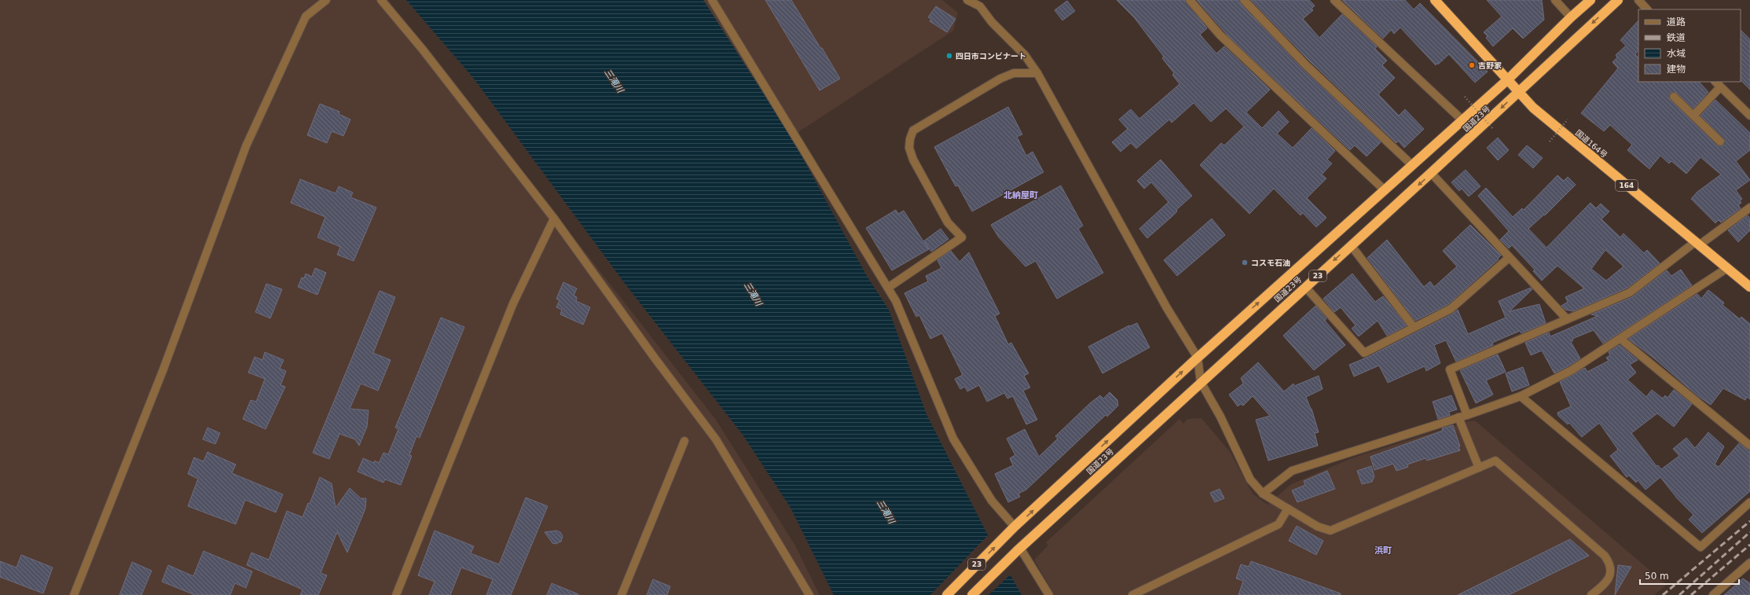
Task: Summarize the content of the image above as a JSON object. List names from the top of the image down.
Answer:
{
  "streets": {
    "highway": [
      "国道23号",
      "国道164号",
      "164",
      "23"
    ]
  },
  "crossings": [
    ["国道23号", "国道164号"]
  ],
  "districts": ["北納屋町", "浜町"],
  "water": ["三滝川"],
  "places": ["四日市コンビナート", "吉野家", "コスモ石油"],
  "legend": [
    "道路",
    "鉄道",
    "水域",
    "建物"
  ],
  "scale_bar": "50 m"
}
